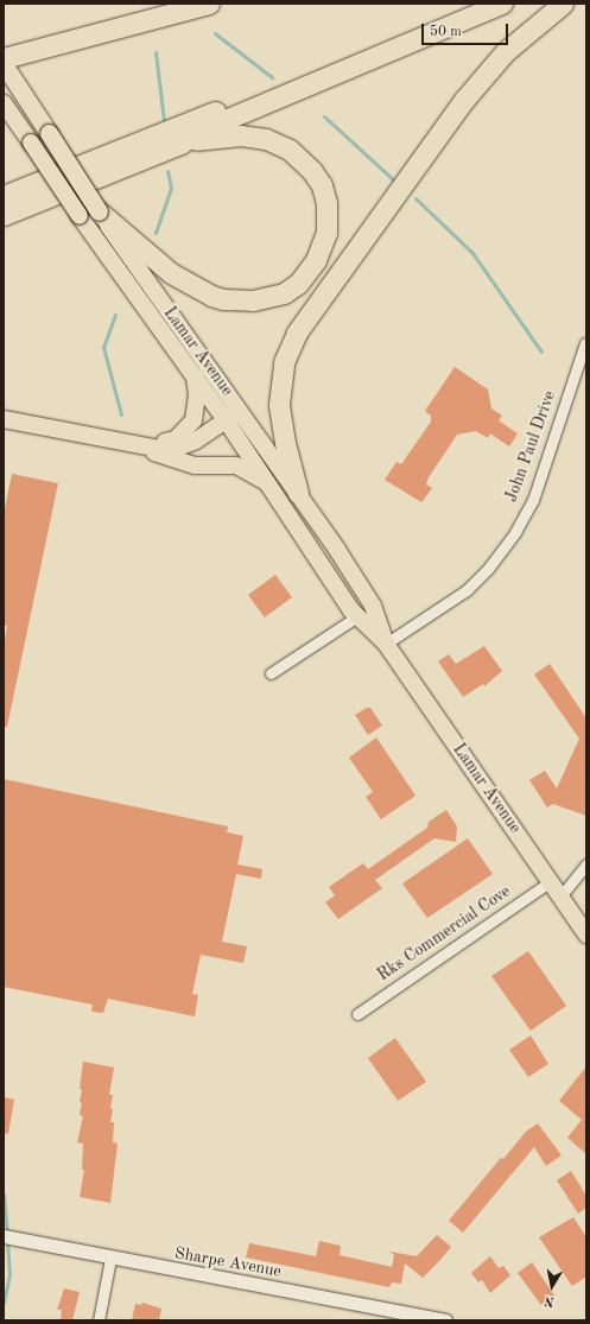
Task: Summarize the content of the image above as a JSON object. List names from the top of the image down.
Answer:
{
  "streets": {
    "highway": ["Lamar Avenue"],
    "street": ["John Paul Drive", "Rks Commercial Cove", "Sharpe Avenue"]
  },
  "crossings": [
    ["Lamar Avenue", "John Paul Drive"],
    ["Lamar Avenue", "Rks Commercial Cove"]
  ],
  "scale_bar": "50 m",
  "north": "bottom"
}
